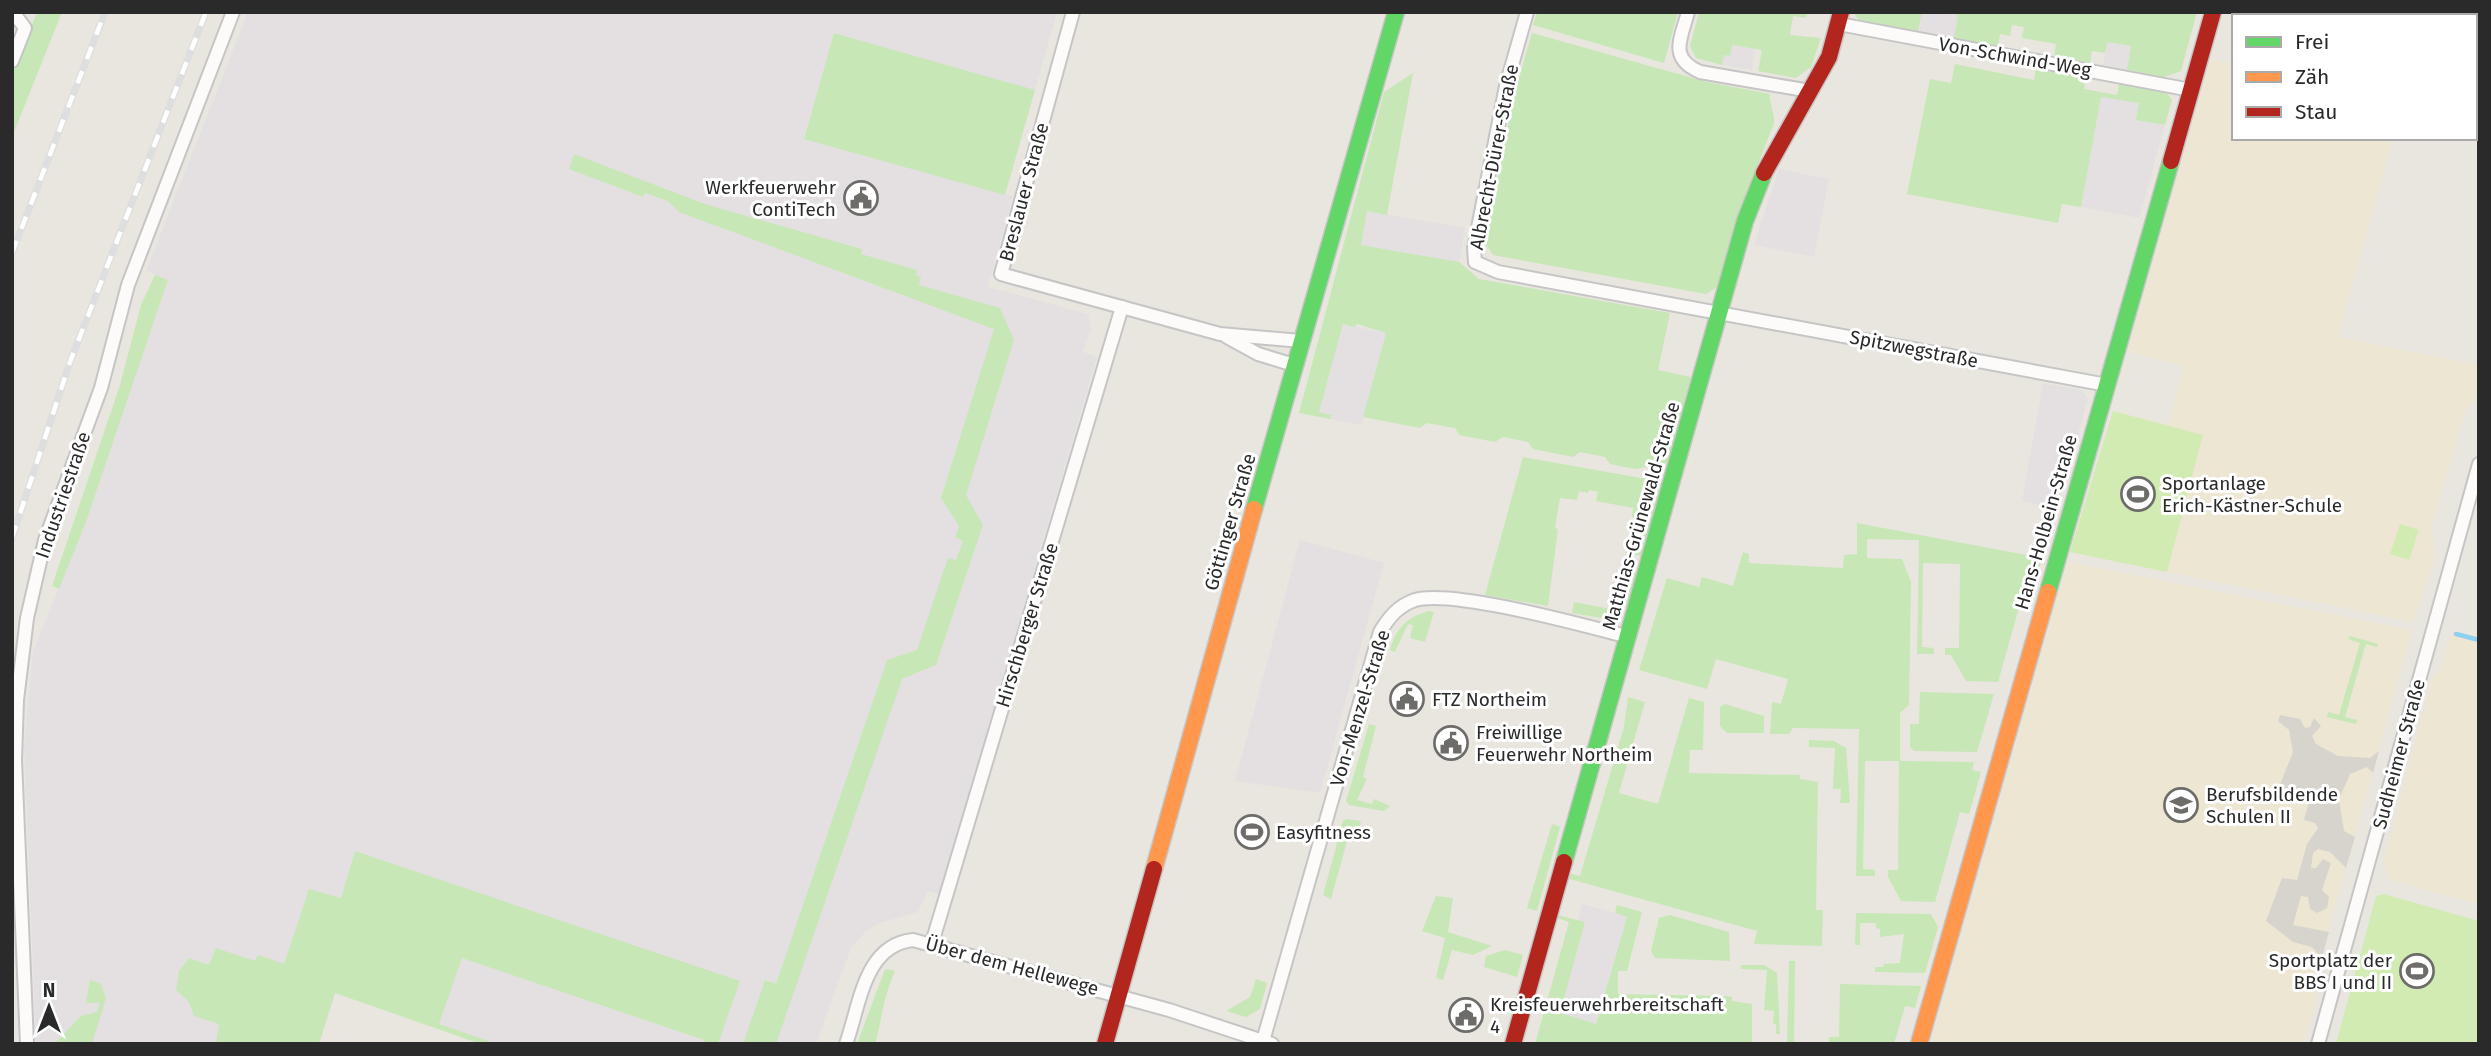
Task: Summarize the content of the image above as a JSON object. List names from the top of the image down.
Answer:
{
  "streets": {
    "street": [
      "Von-Schwind-Weg",
      "Albrecht-Dürer-Straße",
      "Breslauer Straße",
      "Spitzwegstraße",
      "Industriestraße",
      "Matthias-Grünewald-Straße",
      "Göttinger Straße",
      "Hans-Holbein-Straße",
      "Hirschberger Straße",
      "Von-Menzel-Straße",
      "Sudheimer Straße",
      "Über dem Hellewege"
    ]
  },
  "crossings": [
    ["Von-Schwind-Weg", "Matthias-Grünewald-Straße"],
    ["Von-Schwind-Weg", "Hans-Holbein-Straße"],
    ["Albrecht-Dürer-Straße", "Spitzwegstraße"],
    ["Albrecht-Dürer-Straße", "Matthias-Grünewald-Straße"],
    ["Breslauer Straße", "Göttinger Straße"],
    ["Breslauer Straße", "Hirschberger Straße"],
    ["Spitzwegstraße", "Matthias-Grünewald-Straße"],
    ["Spitzwegstraße", "Hans-Holbein-Straße"],
    ["Matthias-Grünewald-Straße", "Von-Menzel-Straße"],
    ["Göttinger Straße", "Über dem Hellewege"],
    ["Hirschberger Straße", "Über dem Hellewege"],
    ["Von-Menzel-Straße", "Über dem Hellewege"]
  ],
  "places": {
    "public building": [
      "Werkfeuerwehr ContiTech",
      "FTZ Northeim",
      "Freiwillige Feuerwehr Northeim",
      "Kreisfeuerwehrbereitschaft 4"
    ],
    "sports": ["Sportanlage Erich-Kästner-Schule", "Easyfitness", "Sportplatz der BBS I und II"],
    "school or university": ["Berufsbildende Schulen II"]
  },
  "legend": ["Frei", "Zäh", "Stau"],
  "north": "top"
}
